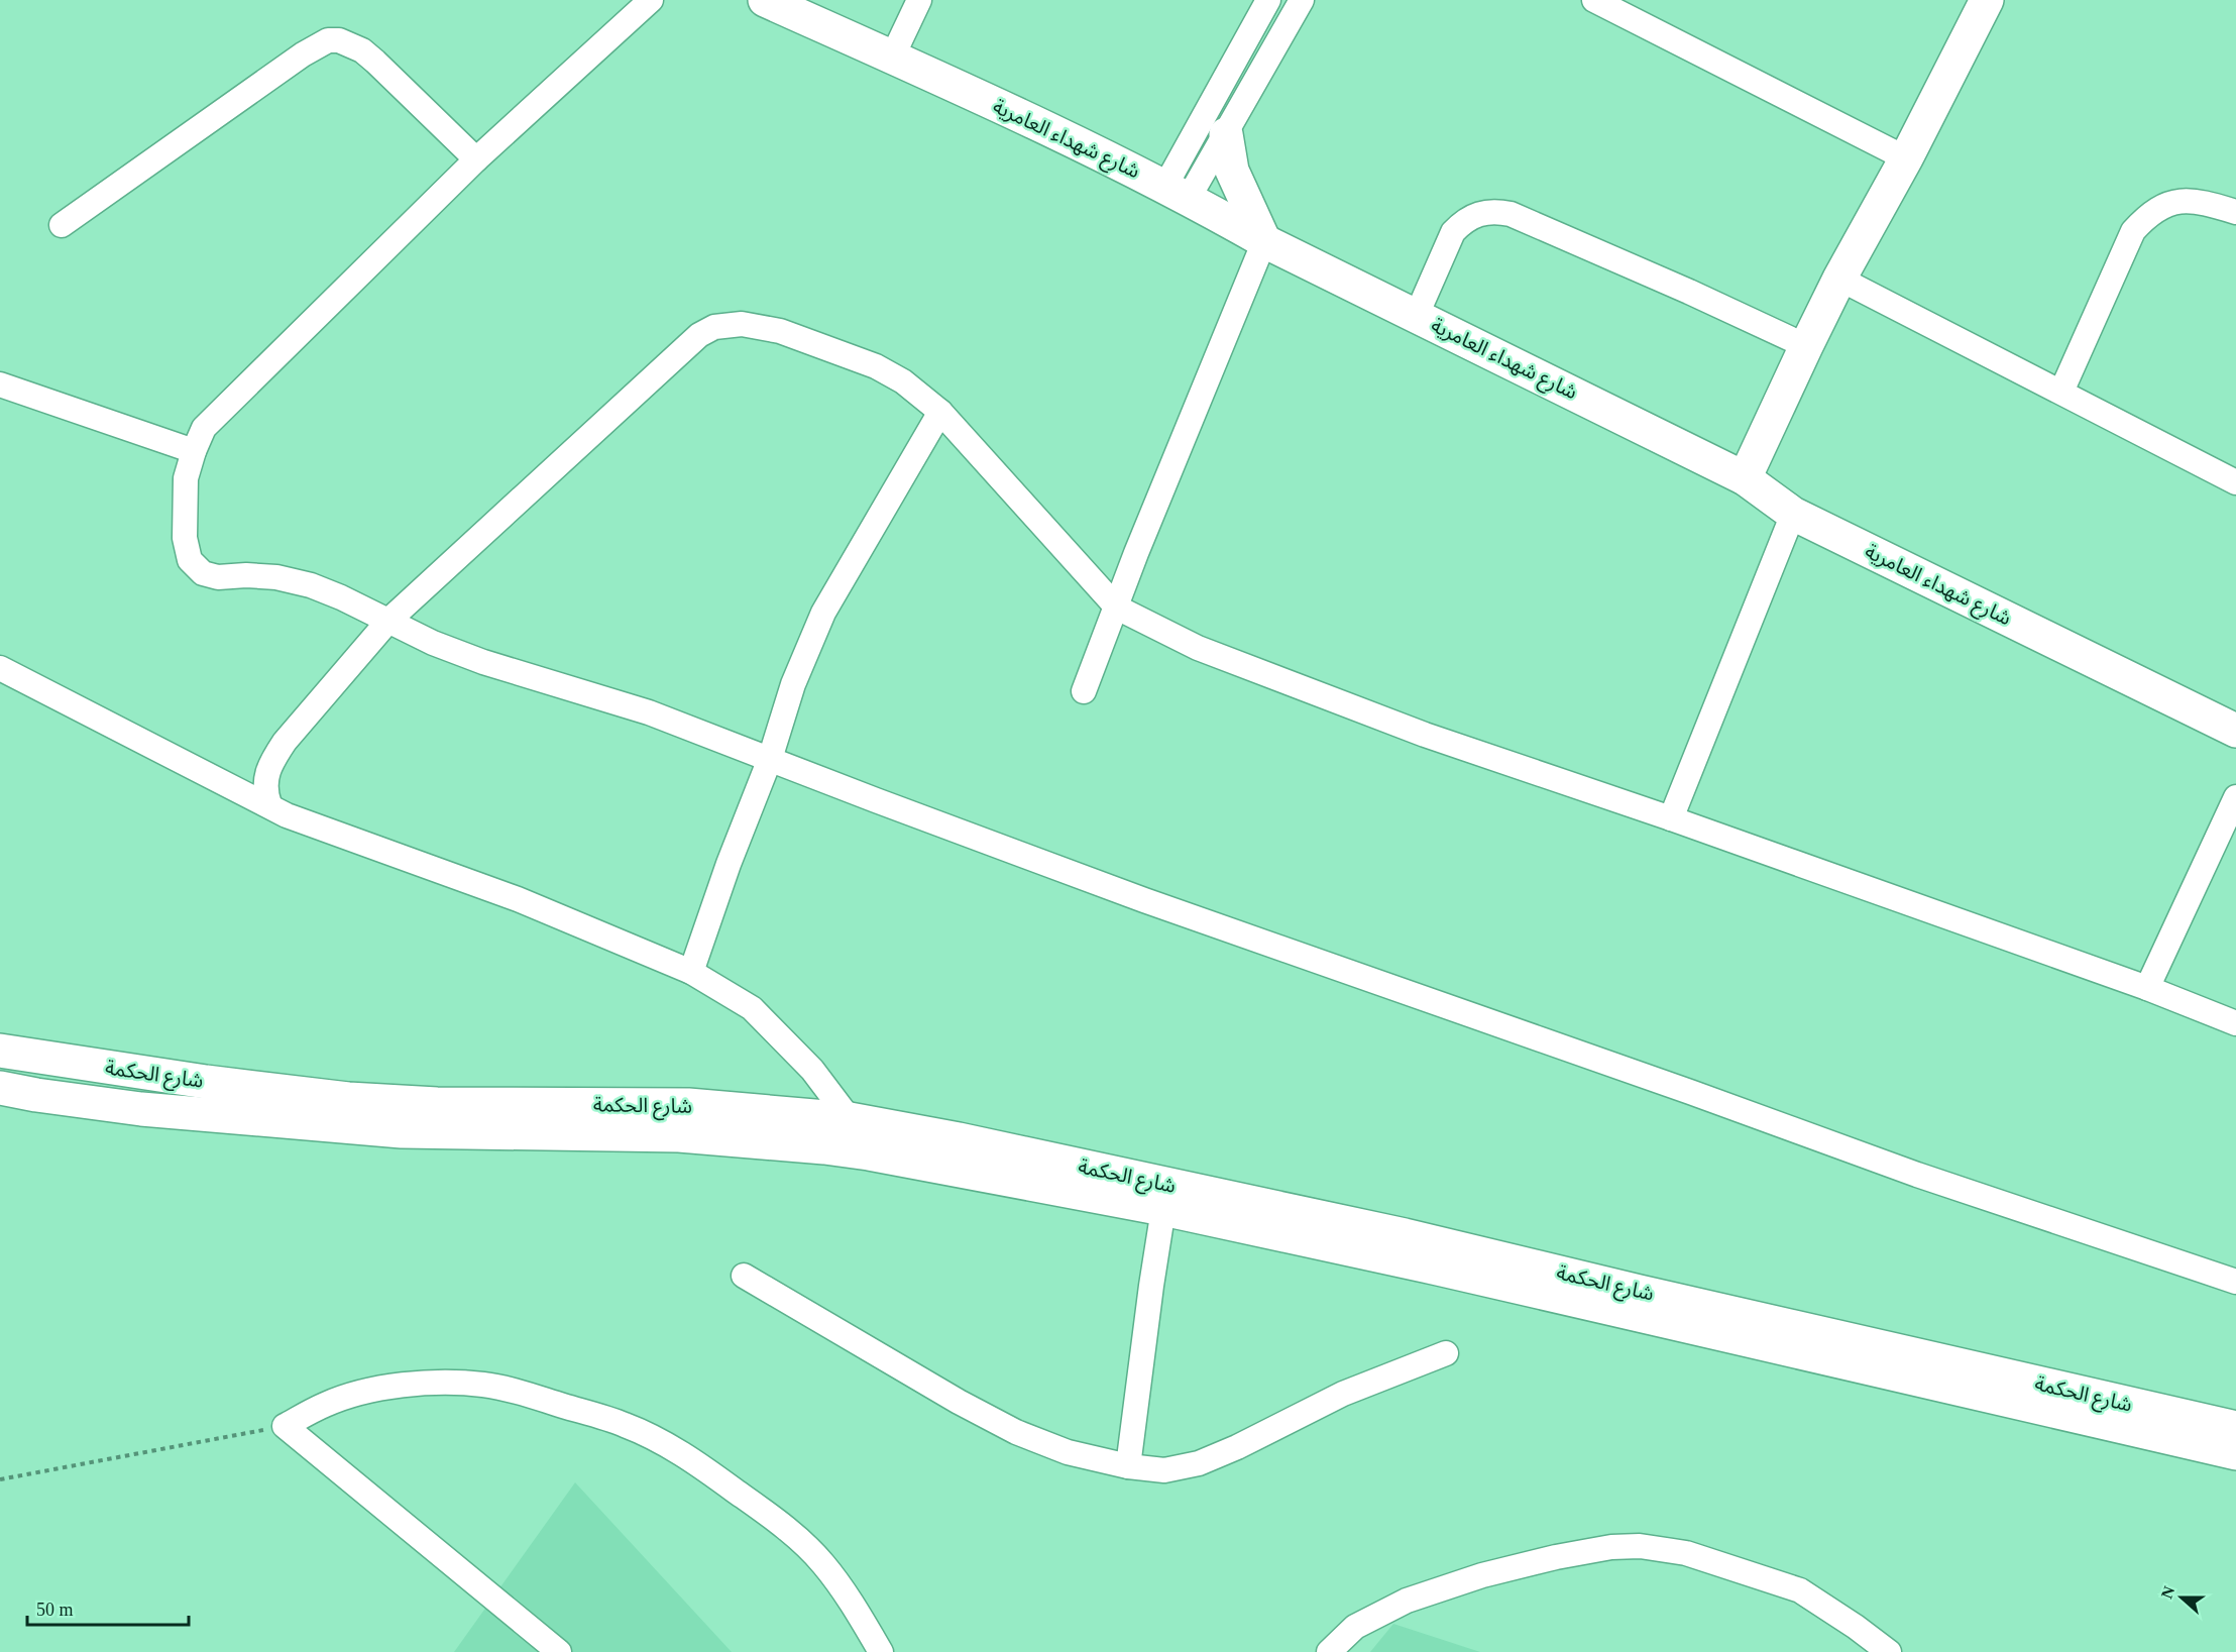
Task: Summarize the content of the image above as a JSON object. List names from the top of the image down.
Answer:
{
  "streets": {
    "street": ["شارع شهداء العامرية", "شارع الحكمة"]
  },
  "scale_bar": "50 m",
  "north": "left"
}
